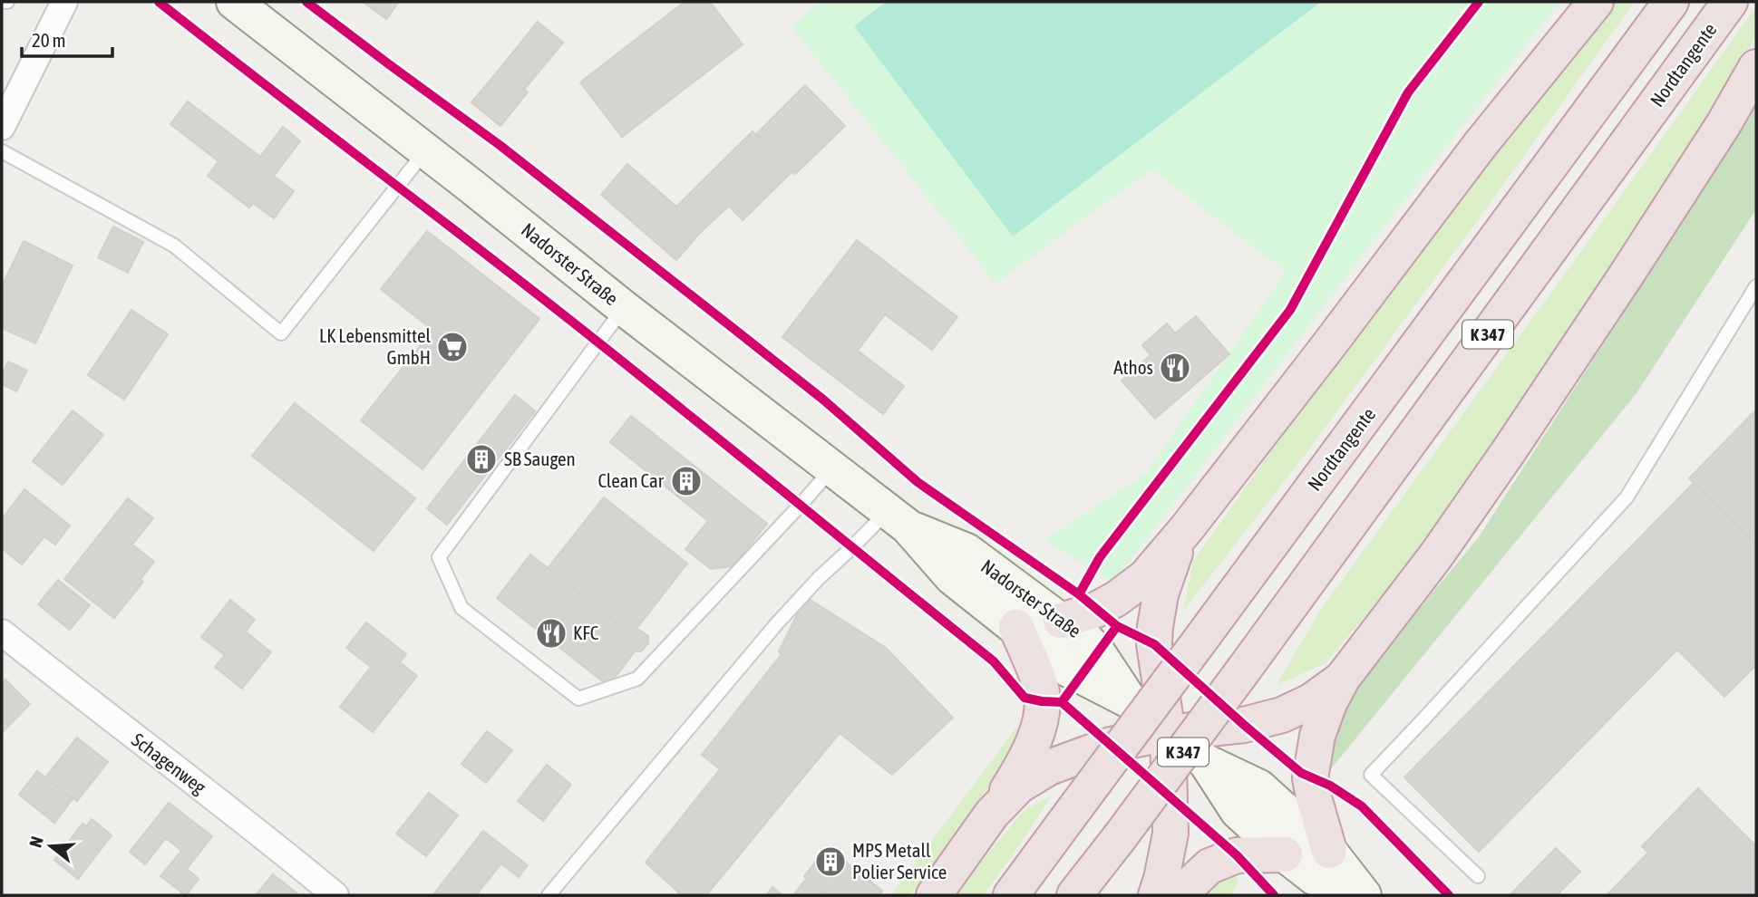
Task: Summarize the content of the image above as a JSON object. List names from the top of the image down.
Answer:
{
  "streets": {
    "highway": ["Nordtangente", "K 347"],
    "street": ["Nadorster Straße", "Schagenweg"]
  },
  "crossings": [
    ["Nordtangente", "Nadorster Straße"],
    ["Nordtangente", "K 347"],
    ["Nadorster Straße", "K 347"]
  ],
  "places": {
    "supermarket": ["LK Lebensmittel GmbH"],
    "restaurant": ["Athos", "KFC"],
    "building": ["SB Saugen", "Clean Car", "MPS Metall Polier Service"]
  },
  "scale_bar": "20 m",
  "north": "left"
}
